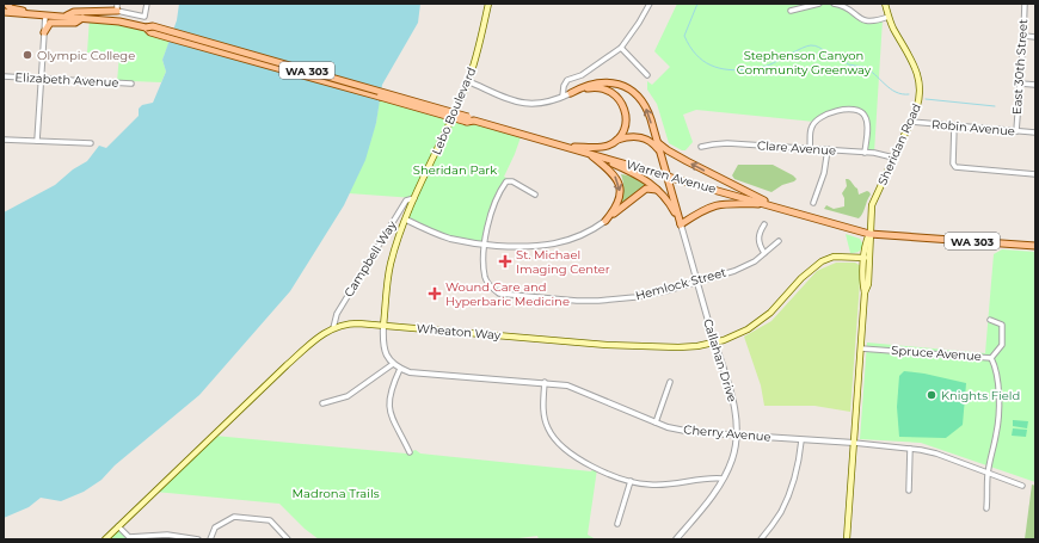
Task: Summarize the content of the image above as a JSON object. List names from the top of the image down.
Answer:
{
  "streets": {
    "main road": [
      "WA 303",
      "Lebo Boulevard",
      "Sheridan Road",
      "Warren Avenue",
      "Wheaton Way"
    ],
    "street": [
      "East 30th Street",
      "Elizabeth Avenue",
      "Robin Avenue",
      "Clare Avenue",
      "Campbell Way",
      "Hemlock Street",
      "Spruce Avenue",
      "Callahan Drive",
      "Cherry Avenue"
    ]
  },
  "crossings": [
    ["East 30th Street", "Robin Avenue"],
    ["WA 303", "Sheridan Road"],
    ["WA 303", "Warren Avenue"],
    ["Lebo Boulevard", "Campbell Way"],
    ["Lebo Boulevard", "Wheaton Way"],
    ["Lebo Boulevard", "Cherry Avenue"],
    ["Robin Avenue", "Sheridan Road"],
    ["Sheridan Road", "Clare Avenue"],
    ["Sheridan Road", "Warren Avenue"],
    ["Sheridan Road", "Wheaton Way"],
    ["Sheridan Road", "Spruce Avenue"],
    ["Sheridan Road", "Cherry Avenue"],
    ["Campbell Way", "Wheaton Way"],
    ["Hemlock Street", "Callahan Drive"],
    ["Wheaton Way", "Callahan Drive"],
    ["Wheaton Way", "Cherry Avenue"],
    ["Callahan Drive", "Cherry Avenue"]
  ],
  "parks": ["Stephenson Canyon Community Greenway", "Sheridan Park", "Madrona Trails"],
  "places": {
    "other": ["Olympic College", "Knights Field"],
    "health": ["St. Michael Imaging Center", "Wound Care and Hyperbaric Medicine"]
  }
}
